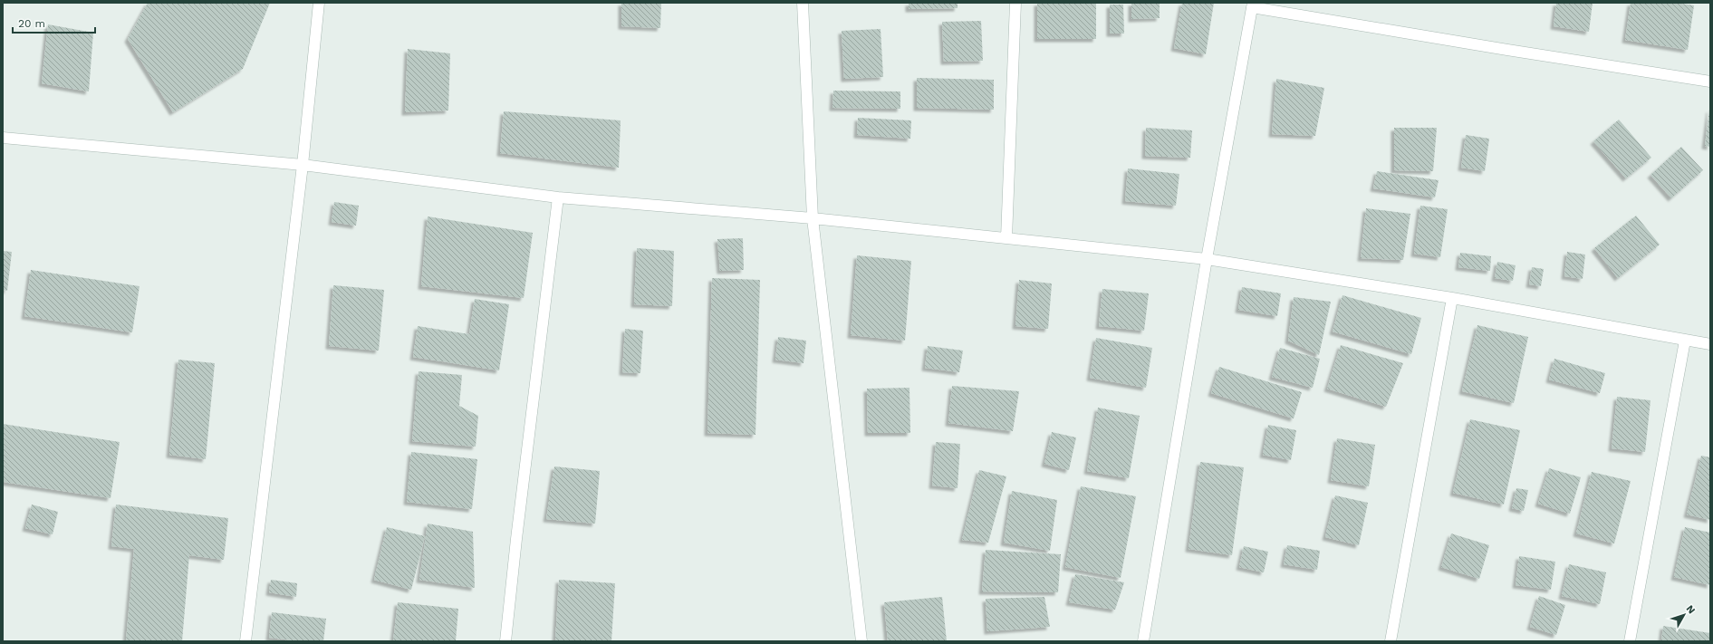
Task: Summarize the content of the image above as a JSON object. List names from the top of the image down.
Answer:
{
  "scale_bar": "20 m",
  "north": "top right"
}
